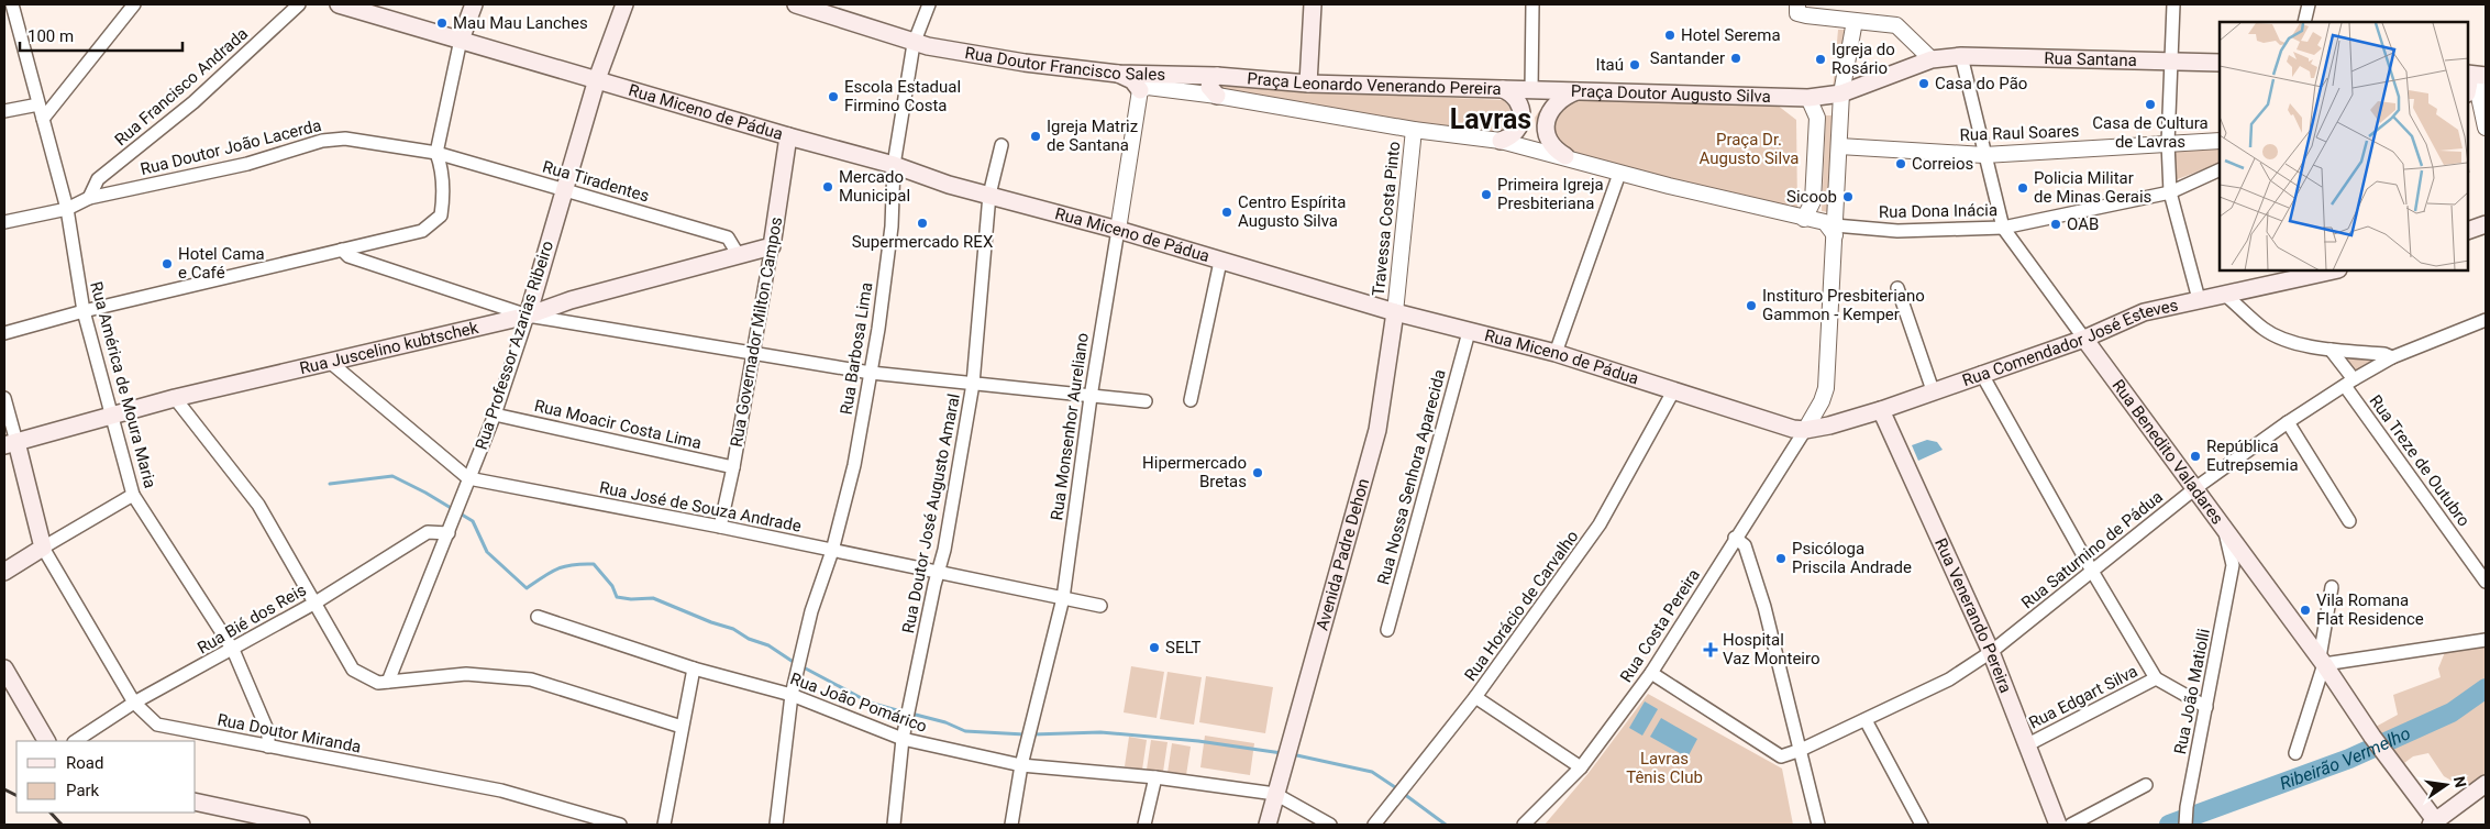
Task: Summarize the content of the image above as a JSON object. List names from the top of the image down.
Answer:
{
  "streets": {
    "main road": [
      "Rua Santana",
      "Rua Doutor Francisco Sales",
      "Praça Leonardo Venerando Pereira",
      "Praça Doutor Augusto Silva",
      "Rua Miceno de Pádua",
      "Rua Governador Milton Campos",
      "Rua Comendador José Esteves",
      "Rua Professor Azarias Ribeiro",
      "Rua Juscelino kubtschek",
      "Rua Benedito Valadares",
      "Avenida Padre Dehon",
      "Rua Venerando Pereira"
    ],
    "street": [
      "Rua Francisco Andrada",
      "Rua Raul Soares",
      "Rua Doutor João Lacerda",
      "Rua Tiradentes",
      "Rua Dona Inácia",
      "Travessa Costa Pinto",
      "Rua Barbosa Lima",
      "Rua América de Moura Maria",
      "Rua Moacir Costa Lima",
      "Rua Monsenhor Aureliano",
      "Rua Treze de Outubro",
      "Rua Nossa Senhora Aparecida",
      "Rua José de Souza Andrade",
      "Rua Doutor José Augusto Amaral",
      "Rua Saturnino de Pádua",
      "Rua Horácio de Carvalho",
      "Rua Bié dos Reis",
      "Rua Costa Pereira",
      "Rua João Matiolli",
      "Rua Edgart Silva",
      "Rua João Pomárico",
      "Rua Doutor Miranda"
    ]
  },
  "crossings": [
    ["Rua Santana", "Praça Doutor Augusto Silva"],
    ["Rua Santana", "Rua Benedito Valadares"],
    ["Rua Doutor Francisco Sales", "Praça Leonardo Venerando Pereira"],
    ["Rua Doutor Francisco Sales", "Rua Barbosa Lima"],
    ["Rua Doutor Francisco Sales", "Rua Monsenhor Aureliano"],
    ["Praça Leonardo Venerando Pereira", "Praça Doutor Augusto Silva"],
    ["Praça Leonardo Venerando Pereira", "Travessa Costa Pinto"],
    ["Rua Francisco Andrada", "Rua Doutor João Lacerda"],
    ["Rua Miceno de Pádua", "Travessa Costa Pinto"],
    ["Rua Miceno de Pádua", "Rua Governador Milton Campos"],
    ["Rua Miceno de Pádua", "Rua Comendador José Esteves"],
    ["Rua Miceno de Pádua", "Rua Professor Azarias Ribeiro"],
    ["Rua Miceno de Pádua", "Rua Barbosa Lima"],
    ["Rua Miceno de Pádua", "Rua Monsenhor Aureliano"],
    ["Rua Miceno de Pádua", "Rua Nossa Senhora Aparecida"],
    ["Rua Miceno de Pádua", "Rua Doutor José Augusto Amaral"],
    ["Rua Miceno de Pádua", "Avenida Padre Dehon"],
    ["Rua Miceno de Pádua", "Rua Horácio de Carvalho"],
    ["Rua Miceno de Pádua", "Rua Costa Pereira"],
    ["Rua Raul Soares", "Rua Benedito Valadares"],
    ["Rua Doutor João Lacerda", "Rua Tiradentes"],
    ["Rua Doutor João Lacerda", "Rua América de Moura Maria"],
    ["Rua Tiradentes", "Rua Professor Azarias Ribeiro"],
    ["Rua Tiradentes", "Rua Juscelino kubtschek"],
    ["Rua Dona Inácia", "Rua Benedito Valadares"],
    ["Travessa Costa Pinto", "Avenida Padre Dehon"],
    ["Rua Governador Milton Campos", "Rua Juscelino kubtschek"],
    ["Rua Governador Milton Campos", "Rua Moacir Costa Lima"],
    ["Rua Governador Milton Campos", "Rua José de Souza Andrade"],
    ["Rua Comendador José Esteves", "Rua Benedito Valadares"],
    ["Rua Comendador José Esteves", "Rua Venerando Pereira"],
    ["Rua Comendador José Esteves", "Rua Costa Pereira"],
    ["Rua Professor Azarias Ribeiro", "Rua Juscelino kubtschek"],
    ["Rua Professor Azarias Ribeiro", "Rua Moacir Costa Lima"],
    ["Rua Professor Azarias Ribeiro", "Rua José de Souza Andrade"],
    ["Rua Professor Azarias Ribeiro", "Rua Bié dos Reis"],
    ["Rua Juscelino kubtschek", "Rua América de Moura Maria"],
    ["Rua Juscelino kubtschek", "Rua José de Souza Andrade"],
    ["Rua Barbosa Lima", "Rua José de Souza Andrade"],
    ["Rua Barbosa Lima", "Rua João Pomárico"],
    ["Rua América de Moura Maria", "Rua Bié dos Reis"],
    ["Rua América de Moura Maria", "Rua Doutor Miranda"],
    ["Rua Monsenhor Aureliano", "Rua José de Souza Andrade"],
    ["Rua Monsenhor Aureliano", "Rua João Pomárico"],
    ["Rua Benedito Valadares", "Rua Saturnino de Pádua"],
    ["Rua Benedito Valadares", "Rua João Matiolli"],
    ["Rua Treze de Outubro", "Rua Saturnino de Pádua"],
    ["Rua José de Souza Andrade", "Rua Doutor José Augusto Amaral"],
    ["Rua Doutor José Augusto Amaral", "Rua João Pomárico"],
    ["Rua Saturnino de Pádua", "Rua Venerando Pereira"],
    ["Rua Saturnino de Pádua", "Rua Costa Pereira"],
    ["Avenida Padre Dehon", "Rua João Pomárico"],
    ["Rua Venerando Pereira", "Rua Edgart Silva"],
    ["Rua Bié dos Reis", "Rua Doutor Miranda"]
  ],
  "districts": ["Lavras"],
  "water": ["Ribeirão Vermelho"],
  "parks": ["Praça Dr. Augusto Silva", "Lavras Tênis Club"],
  "places": {
    "other": [
      "Mau Mau Lanches",
      "Hotel Serema",
      "Santander",
      "Igreja do Rosário",
      "Itaú",
      "Casa do Pão",
      "Escola Estadual Firmino Costa",
      "Casa de Cultura de Lavras",
      "Igreja Matriz de Santana",
      "Correios",
      "Mercado Municipal",
      "Policia Militar de Minas Gerais",
      "Primeira Igreja Presbiteriana",
      "Sicoob",
      "Centro Espírita Augusto Silva",
      "Supermercado REX",
      "OAB",
      "Hotel Cama e Café",
      "Instituro Presbiteriano Gammon - Kemper",
      "República Eutrepsemia",
      "Hipermercado Bretas",
      "Psicóloga Priscila Andrade",
      "Vila Romana Flat Residence",
      "SELT"
    ],
    "health": ["Hospital Vaz Monteiro"]
  },
  "legend": ["Road", "Park"],
  "scale_bar": "100 m",
  "north": "right"
}
